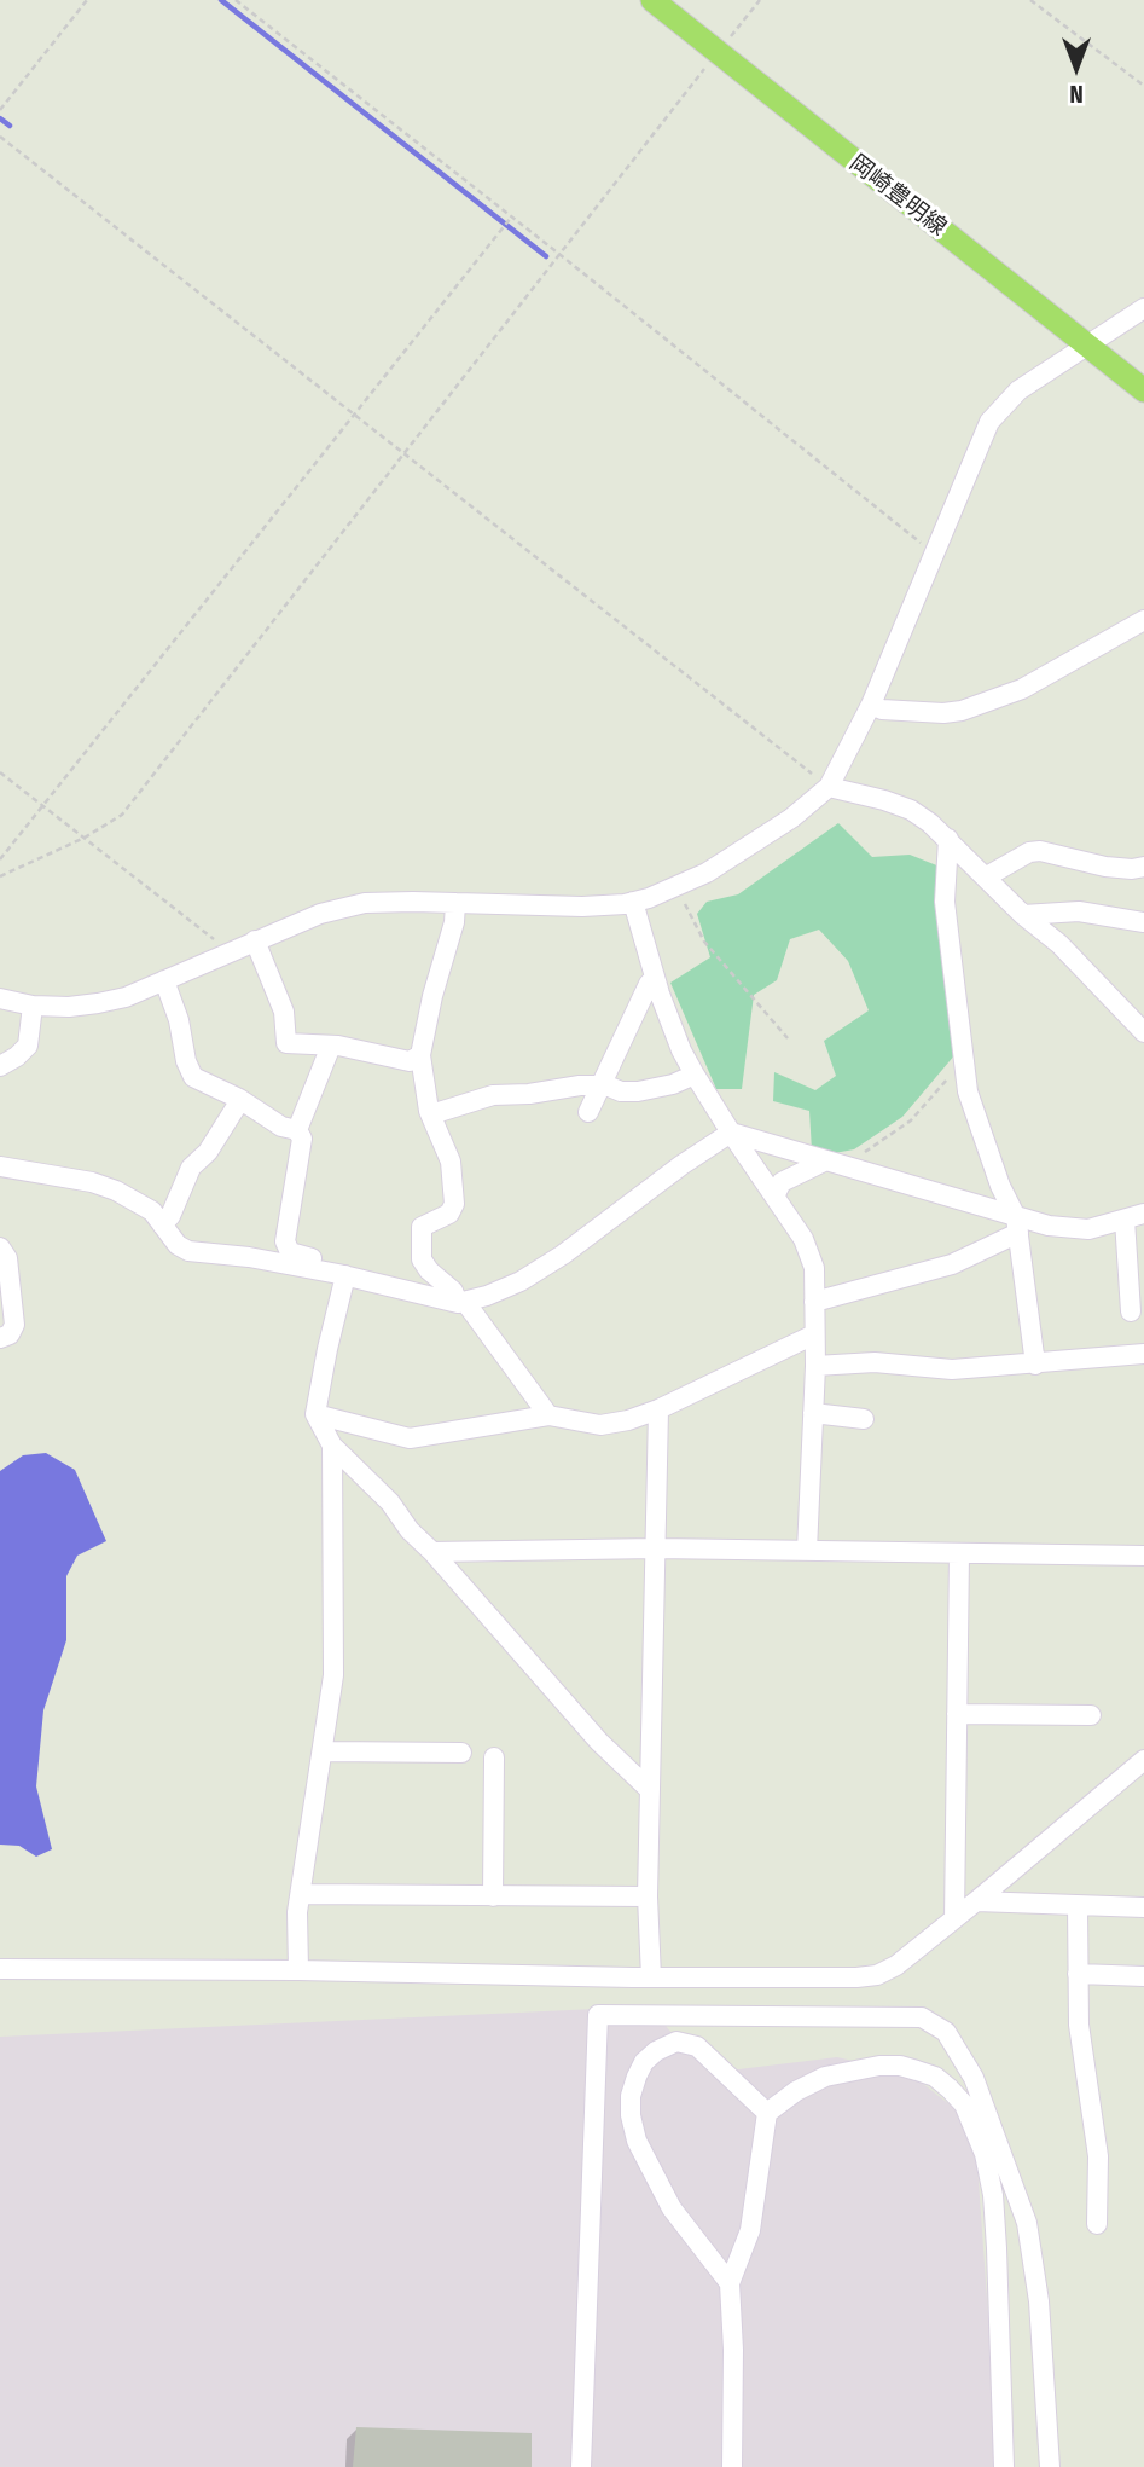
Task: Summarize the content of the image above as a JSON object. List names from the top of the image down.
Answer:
{
  "streets": {
    "main road": ["岡崎豊明線"]
  },
  "north": "bottom"
}
